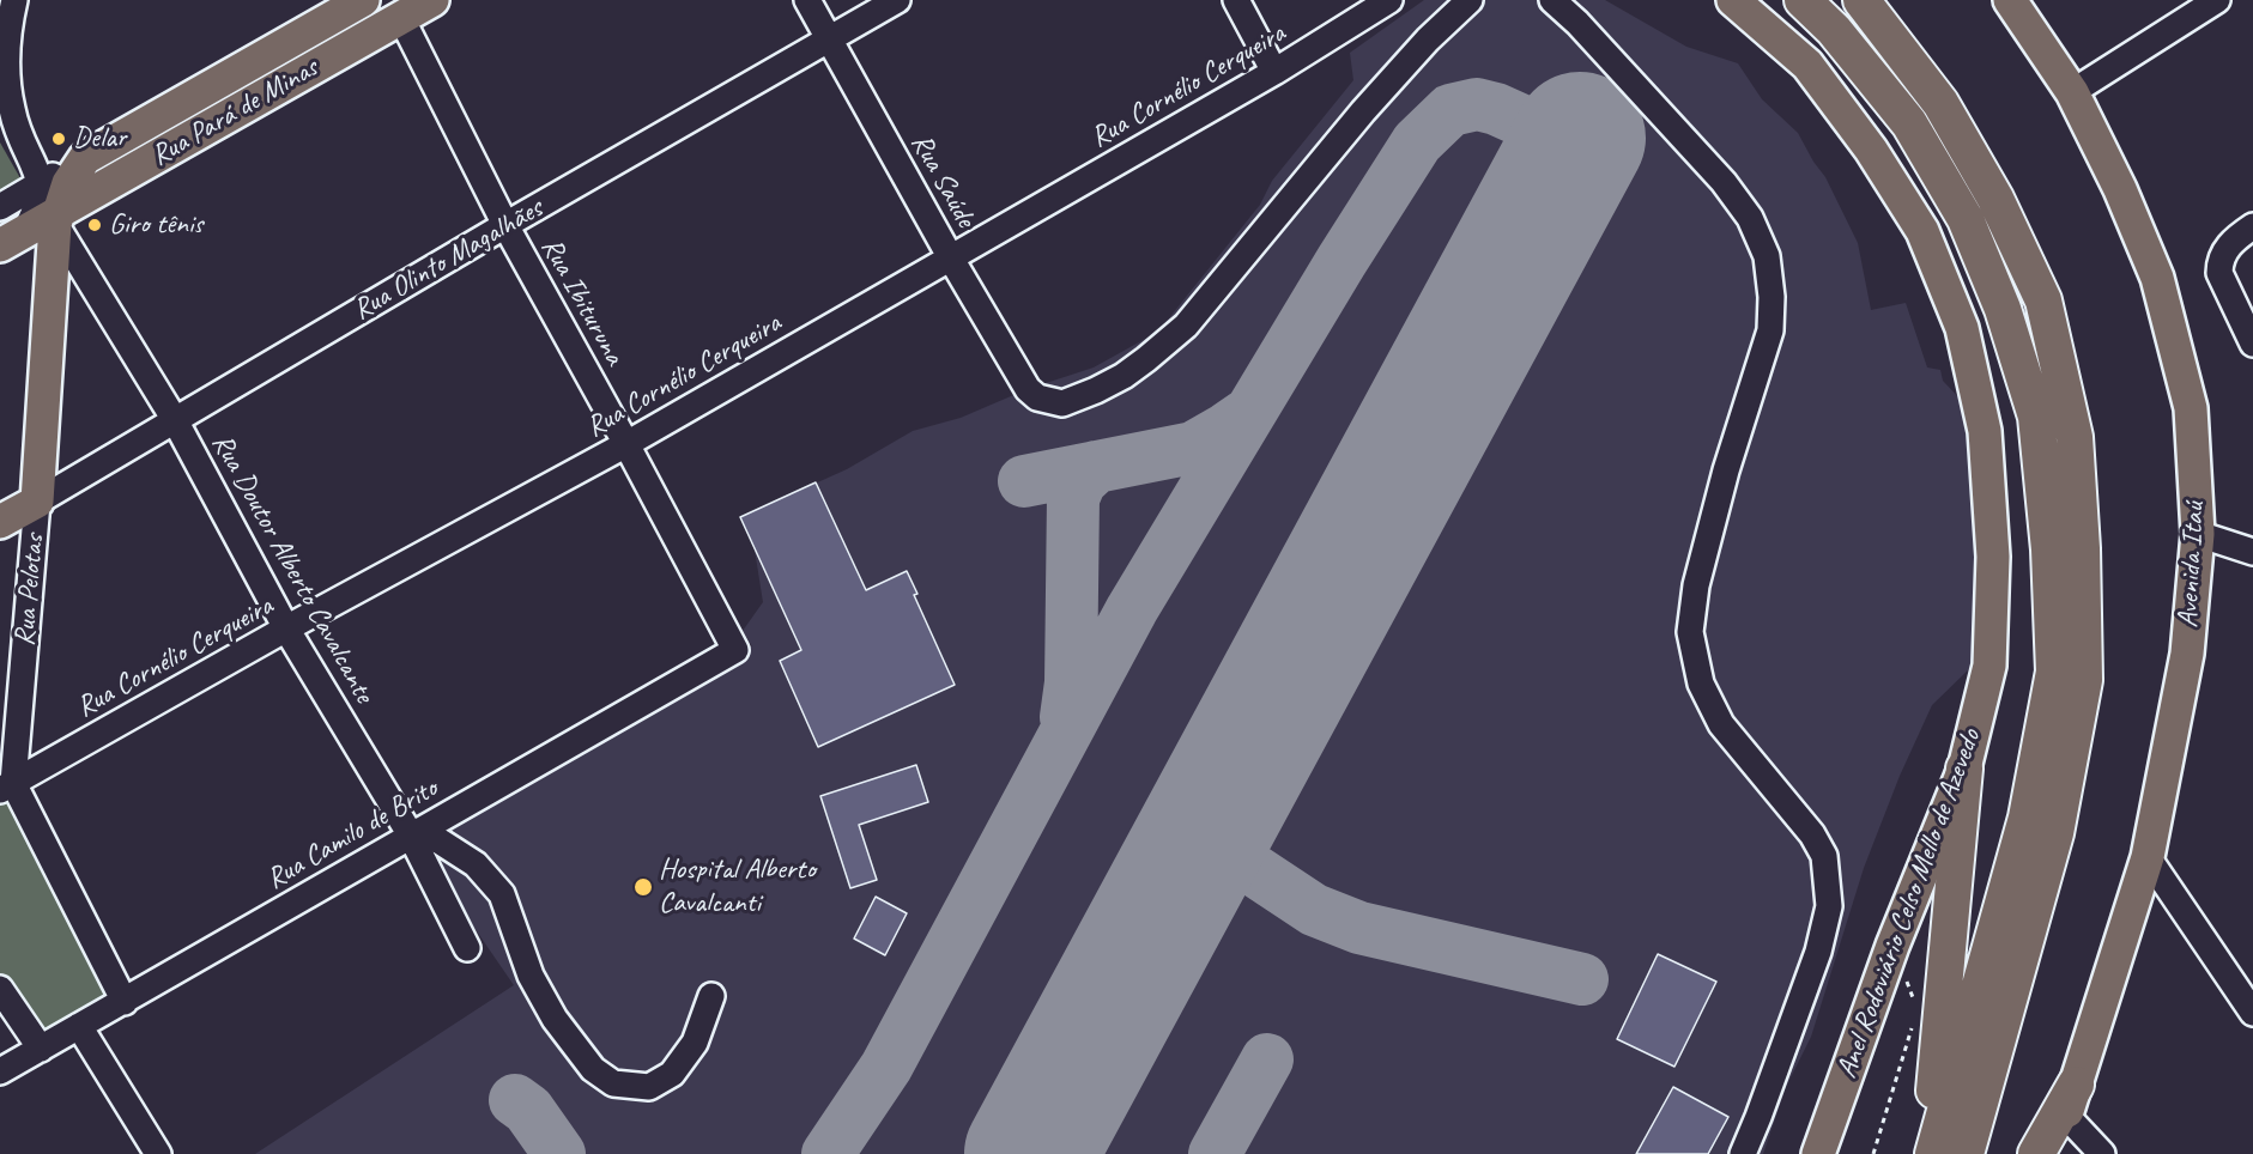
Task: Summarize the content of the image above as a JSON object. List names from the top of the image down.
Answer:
{
  "streets": {
    "main road": [
      "Rua Pará de Minas",
      "Rua Olinto Magalhães",
      "Avenida Itaú",
      "Rua Pelotas",
      "Anel Rodoviário Celso Mello de Azevedo"
    ],
    "street": [
      "Rua Cornélio Cerqueira",
      "Rua Saúde",
      "Rua Ibituruna",
      "Rua Doutor Alberto Cavalcante",
      "Rua Camilo de Brito"
    ]
  },
  "crossings": [
    ["Rua Cornélio Cerqueira", "Rua Saúde"],
    ["Rua Cornélio Cerqueira", "Rua Ibituruna"],
    ["Rua Cornélio Cerqueira", "Rua Doutor Alberto Cavalcante"],
    ["Rua Cornélio Cerqueira", "Rua Pelotas"],
    ["Rua Pará de Minas", "Rua Ibituruna"],
    ["Rua Pará de Minas", "Rua Doutor Alberto Cavalcante"],
    ["Rua Pará de Minas", "Rua Pelotas"],
    ["Rua Saúde", "Rua Olinto Magalhães"],
    ["Rua Olinto Magalhães", "Rua Ibituruna"],
    ["Rua Olinto Magalhães", "Rua Doutor Alberto Cavalcante"],
    ["Rua Olinto Magalhães", "Rua Pelotas"],
    ["Rua Ibituruna", "Rua Camilo de Brito"],
    ["Rua Doutor Alberto Cavalcante", "Rua Pelotas"],
    ["Rua Doutor Alberto Cavalcante", "Rua Camilo de Brito"]
  ],
  "places": ["Delar", "Giro tênis", "Hospital Alberto Cavalcanti"]
}
